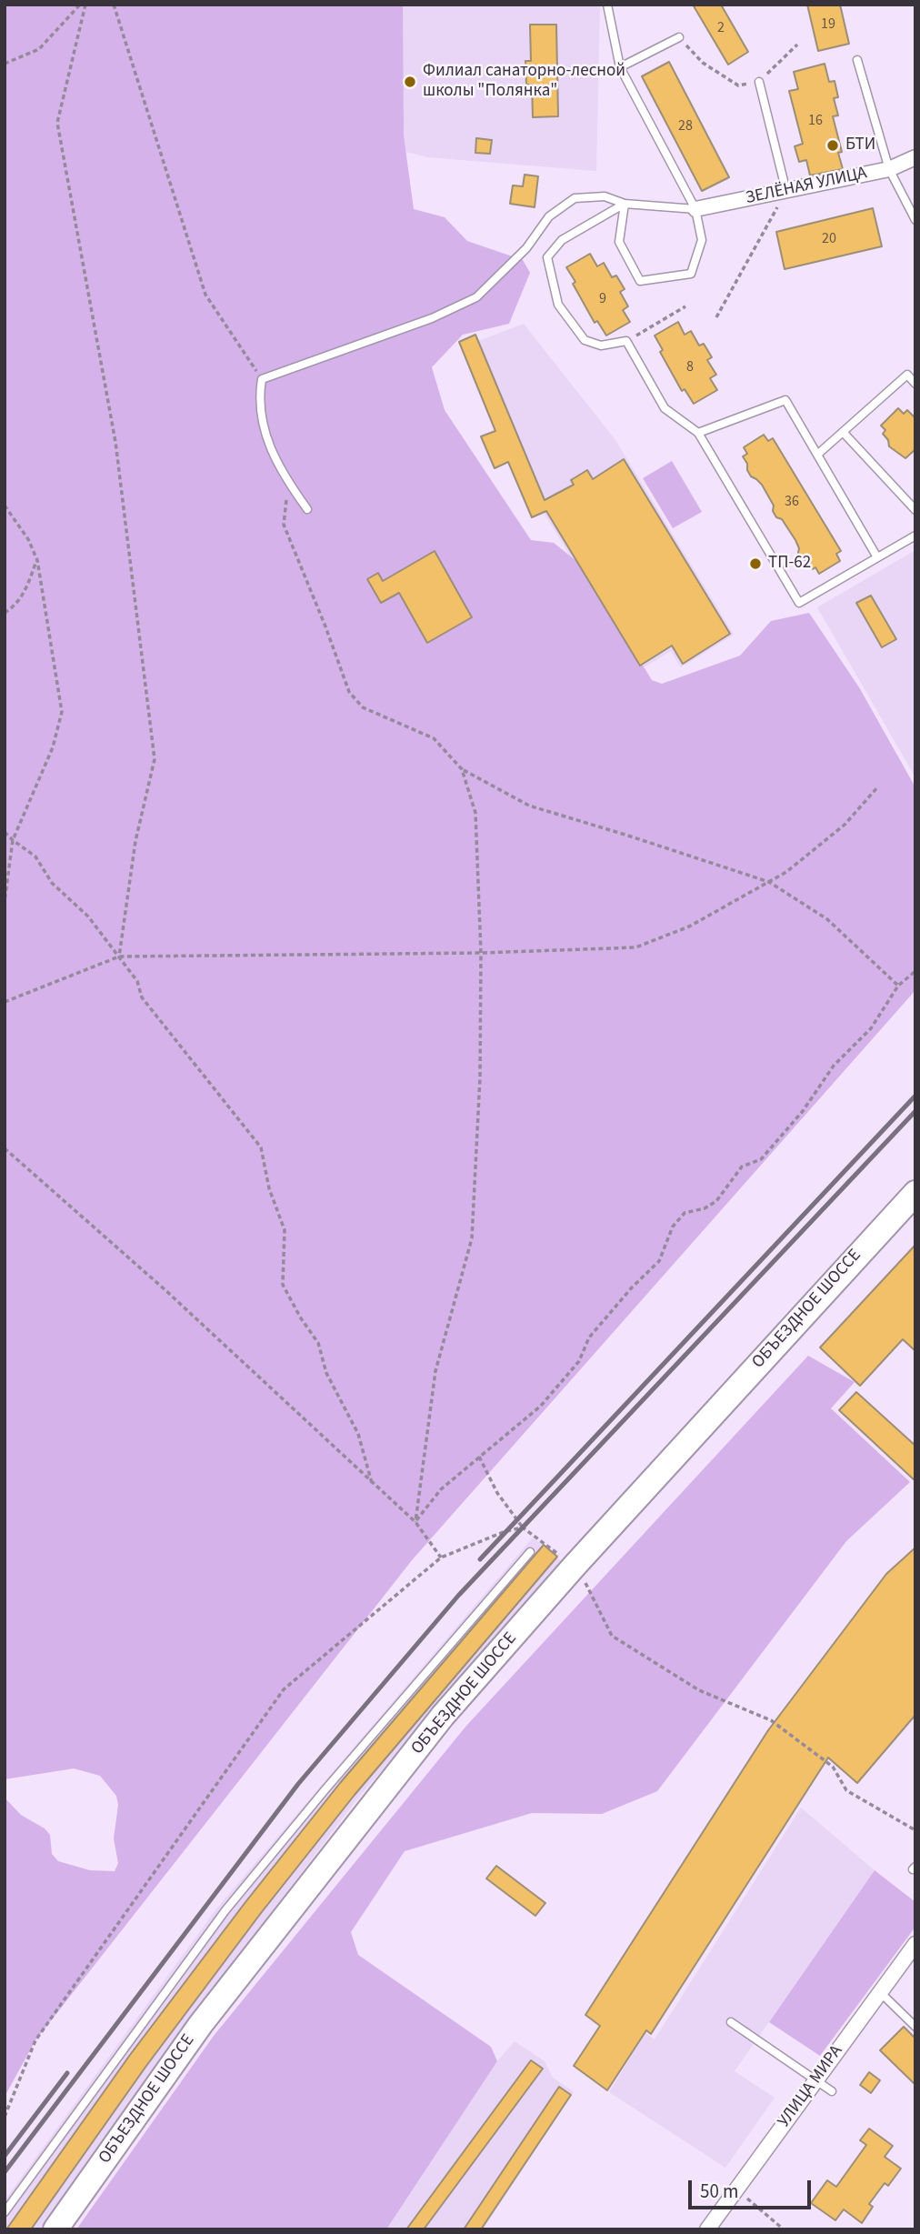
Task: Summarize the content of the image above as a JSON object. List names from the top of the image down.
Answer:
{
  "streets": {
    "main road": ["ОБЪЕЗДНОЕ ШОССЕ"],
    "street": ["ЗЕЛЁНАЯ УЛИЦА", "УЛИЦА МИРА"]
  },
  "places": ["Филиал санаторно-лесной школы \"Полянка\"", "БТИ", "ТП-62"],
  "house_numbers": [
    "19",
    "2",
    "16",
    "28",
    "20",
    "9",
    "8",
    "36"
  ],
  "scale_bar": "50 m"
}
